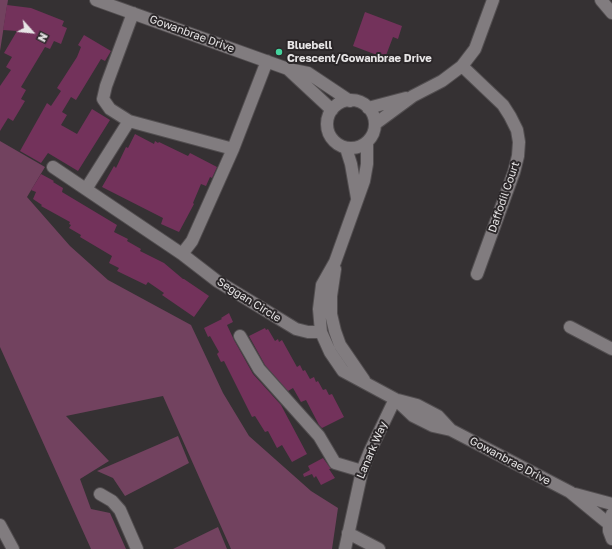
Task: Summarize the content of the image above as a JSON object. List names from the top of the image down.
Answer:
{
  "streets": {
    "street": [
      "Gowanbrae Drive",
      "Daffodil Court",
      "Seggan Circle",
      "Lanark Way"
    ]
  },
  "crossings": [
    ["Gowanbrae Drive", "Seggan Circle"],
    ["Gowanbrae Drive", "Lanark Way"]
  ],
  "places": ["Bluebell Crescent/Gowanbrae Drive"],
  "north": "bottom right"
}
